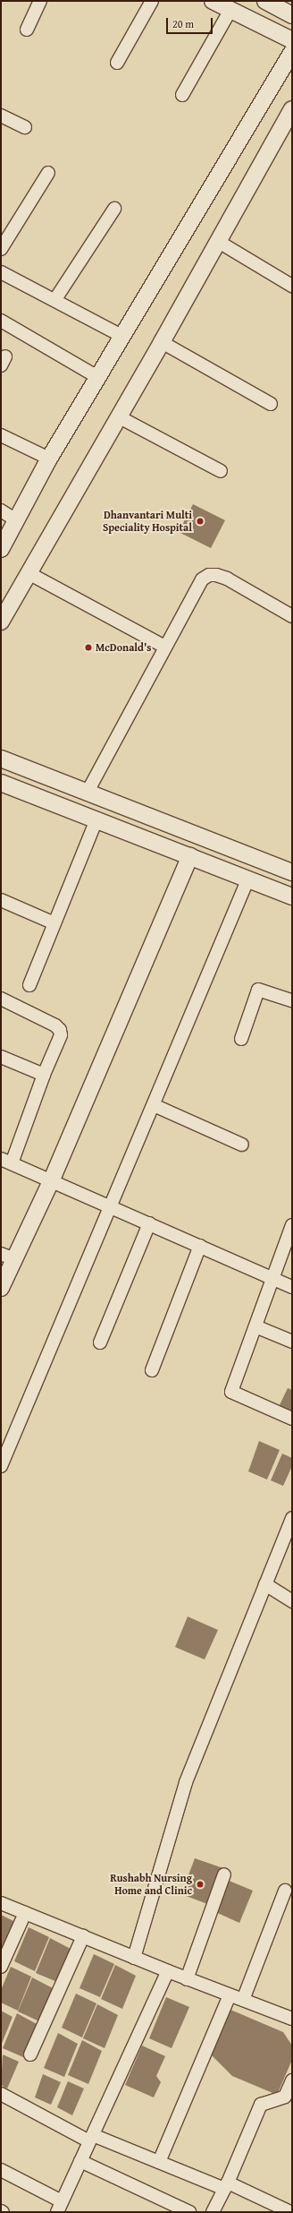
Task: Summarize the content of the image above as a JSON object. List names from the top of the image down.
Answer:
{
  "places": ["Dhanvantari Multi Speciality Hospital", "McDonald's", "Rushabh Nursing Home and Clinic"],
  "scale_bar": "20 m"
}
